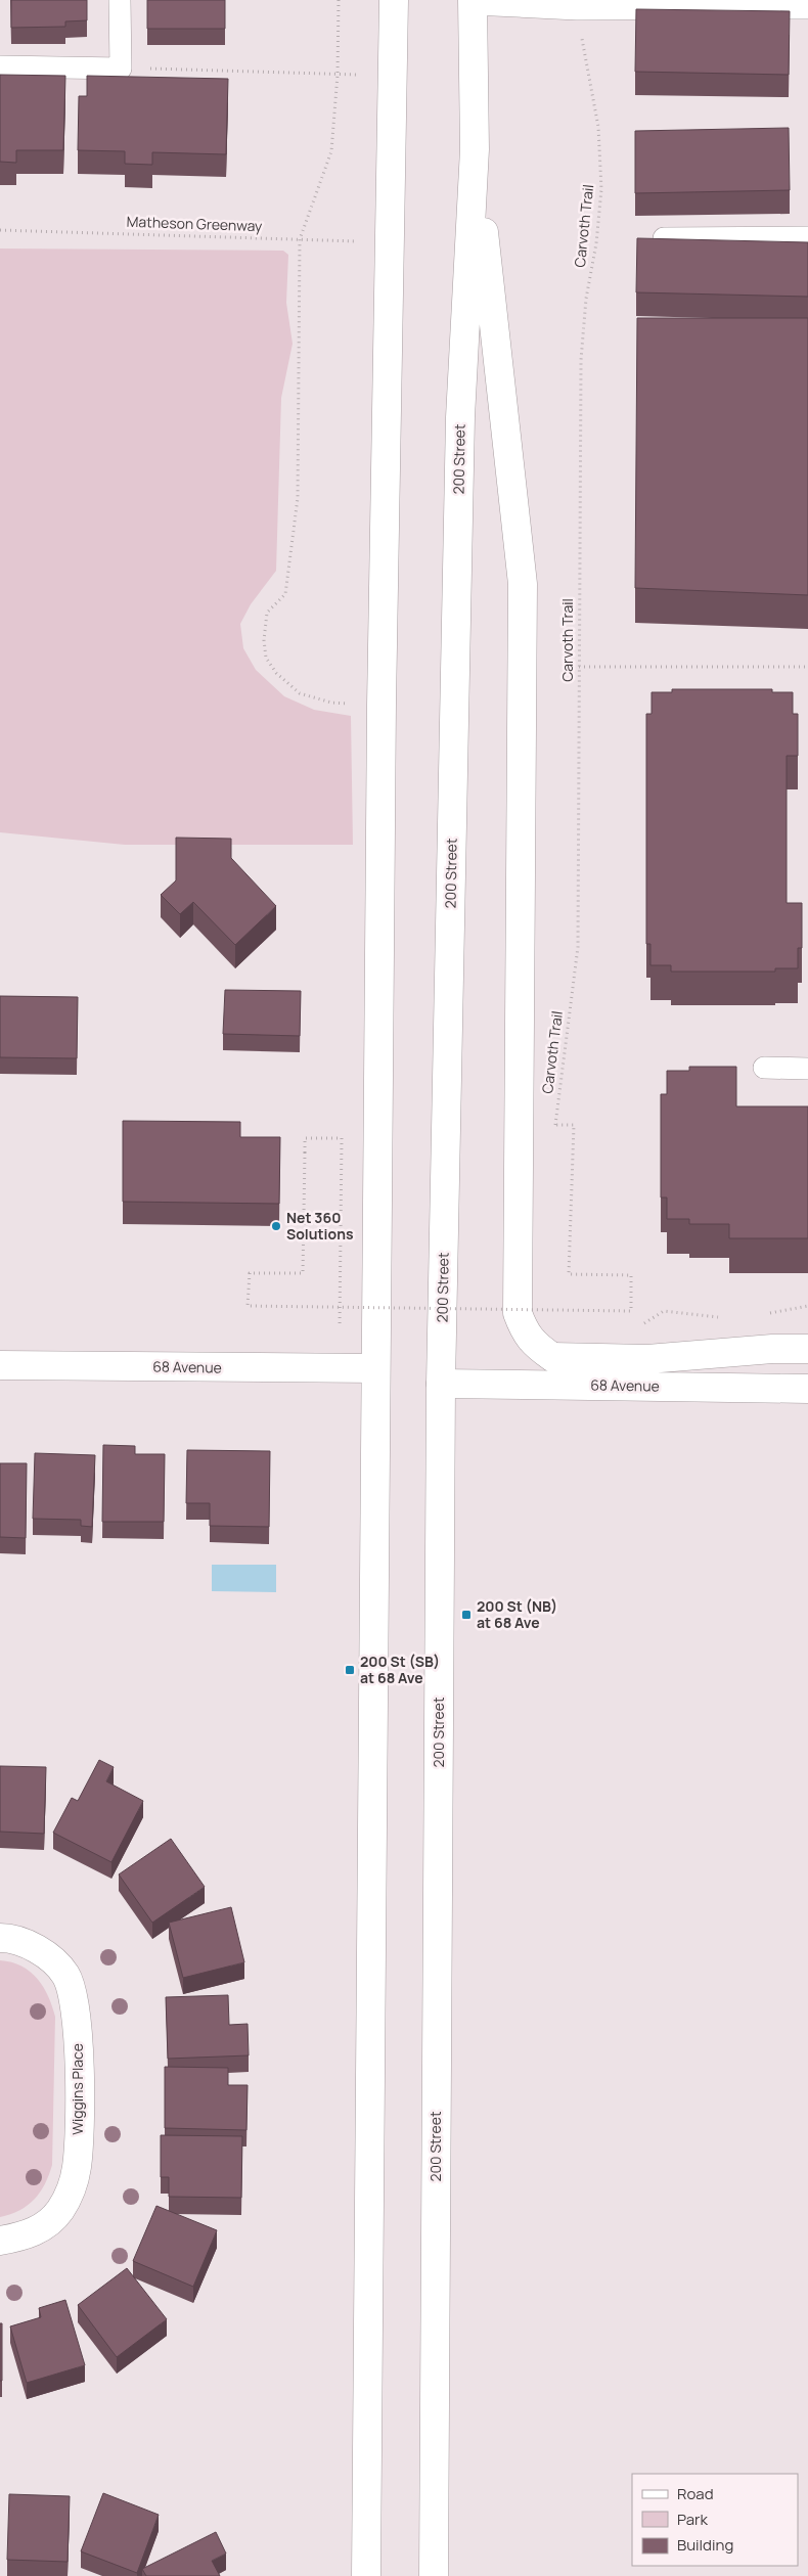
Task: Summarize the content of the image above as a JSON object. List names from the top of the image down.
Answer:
{
  "streets": {
    "main road": ["200 Street", "68 Avenue", "Wiggins Place"],
    "path": ["Matheson Greenway", "Carvoth Trail"]
  },
  "crossings": [
    ["200 Street", "68 Avenue"]
  ],
  "places": {
    "other": ["Net 360 Solutions"],
    "transit": ["200 St (NB) at 68 Ave", "200 St (SB) at 68 Ave"]
  },
  "legend": ["Road", "Park", "Building"]
}
